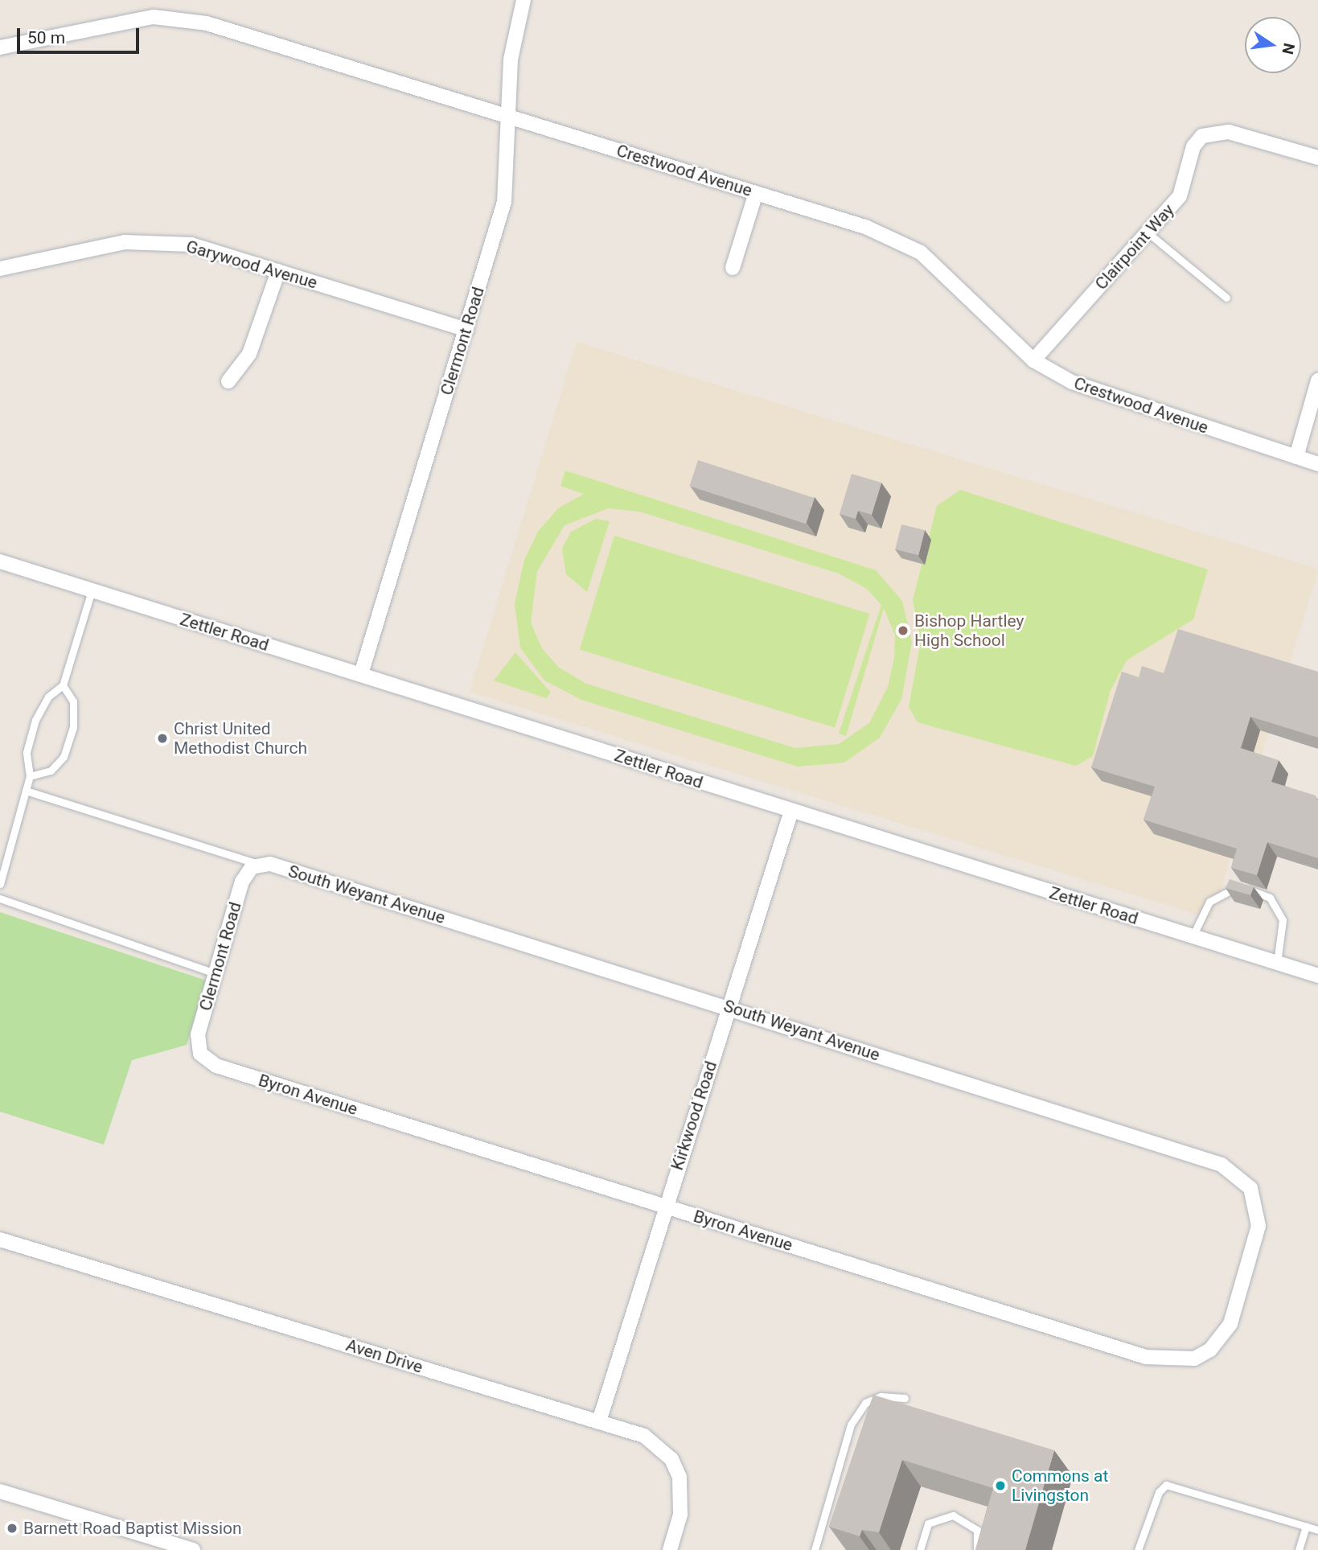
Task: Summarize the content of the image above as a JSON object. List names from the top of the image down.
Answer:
{
  "streets": {
    "street": [
      "Crestwood Avenue",
      "Clairpoint Way",
      "Garywood Avenue",
      "Clermont Road",
      "Zettler Road",
      "South Weyant Avenue",
      "Byron Avenue",
      "Kirkwood Road",
      "Aven Drive"
    ]
  },
  "crossings": [
    ["Crestwood Avenue", "Clairpoint Way"],
    ["Crestwood Avenue", "Clermont Road"],
    ["Garywood Avenue", "Clermont Road"],
    ["Clermont Road", "Zettler Road"],
    ["Clermont Road", "South Weyant Avenue"],
    ["Clermont Road", "Byron Avenue"],
    ["Zettler Road", "Kirkwood Road"],
    ["South Weyant Avenue", "Byron Avenue"],
    ["South Weyant Avenue", "Kirkwood Road"],
    ["Byron Avenue", "Kirkwood Road"],
    ["Kirkwood Road", "Aven Drive"]
  ],
  "places": [
    "Bishop Hartley High School",
    "Christ United Methodist Church",
    "Commons at Livingston",
    "Barnett Road Baptist Mission"
  ],
  "scale_bar": "50 m",
  "north": "right"
}
